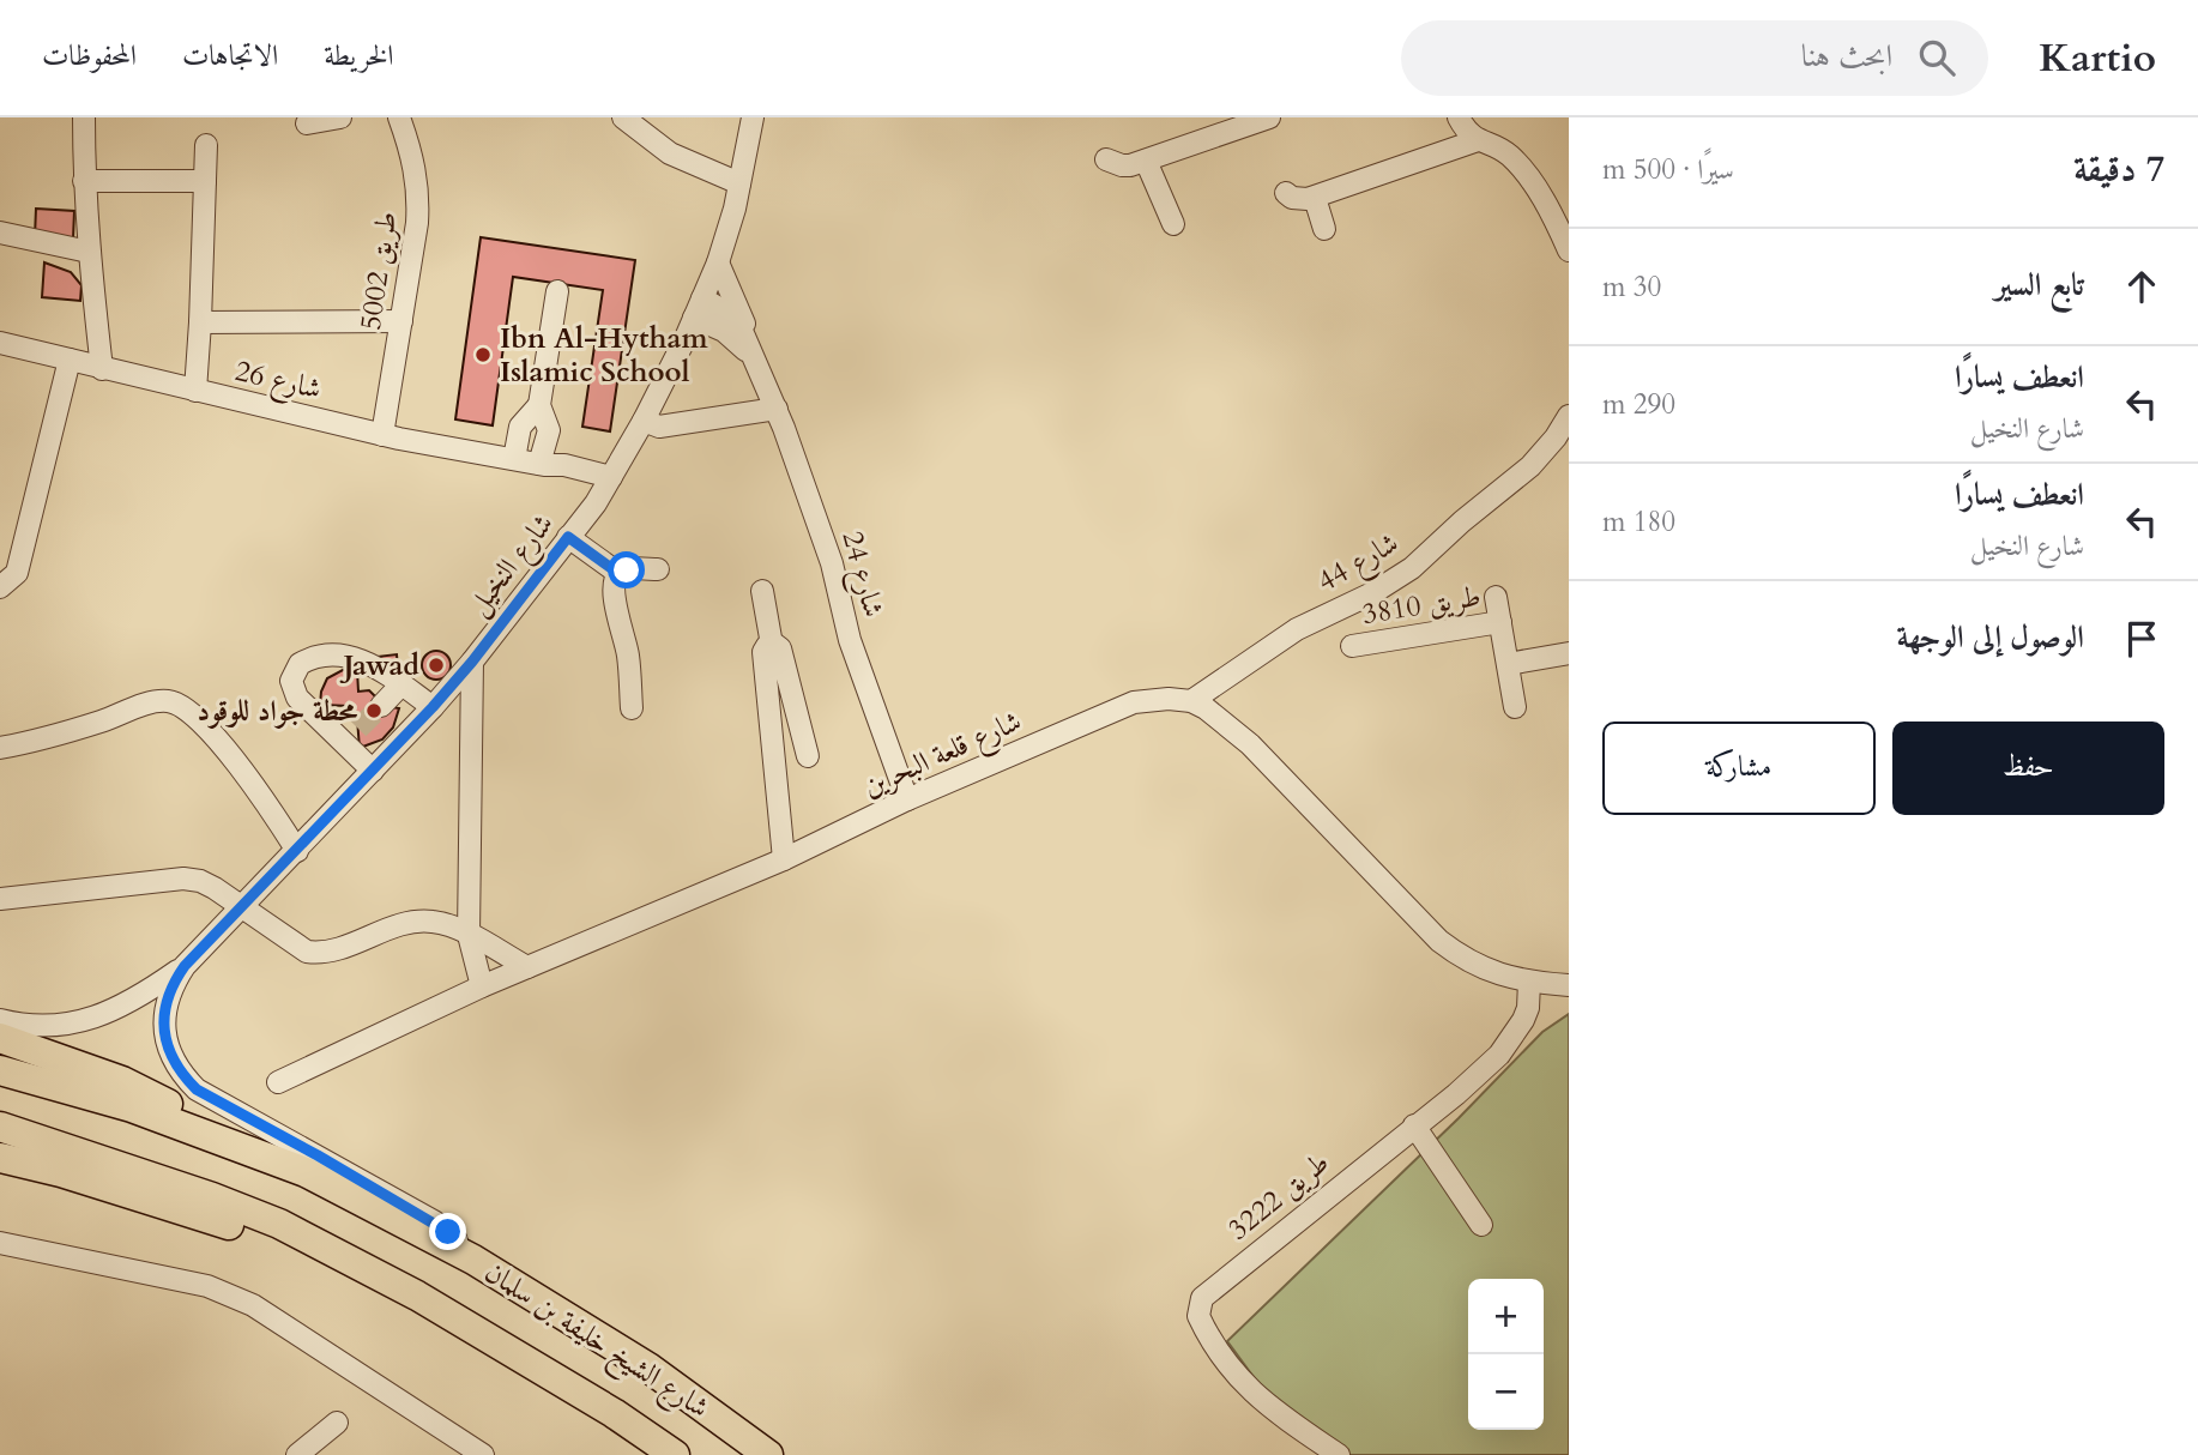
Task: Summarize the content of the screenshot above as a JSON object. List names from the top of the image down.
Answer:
{
  "streets": {
    "highway": ["شارع الشيخ خليفة بن سلمان"],
    "street": [
      "طريق 5002",
      "شارع 26",
      "شارع 44",
      "شارع النخيل",
      "شارع 24",
      "طريق 3810",
      "شارع قلعة البحرين",
      "طريق 3222"
    ]
  },
  "crossings": [
    ["طريق 5002", "شارع 26"],
    ["شارع 26", "شارع النخيل"],
    ["شارع 44", "شارع قلعة البحرين"],
    ["شارع النخيل", "شارع 24"],
    ["شارع النخيل", "شارع الشيخ خليفة بن سلمان"],
    ["شارع 24", "شارع قلعة البحرين"]
  ],
  "places": ["Ibn Al-Hytham Islamic School", "Jawad", "محطة جواد للوقود"],
  "page": {
    "header": "Kartio",
    "search": "ابحث هنا",
    "nav": ["الخريطة", "الاتجاهات", "المحفوظات"],
    "heading": ["7 دقيقة", "سيرًا · 500 m"],
    "list": [
      ["تابع السير", "30 m"],
      ["انعطف يسارًا", "شارع النخيل", "290 m"],
      ["انعطف يسارًا", "شارع النخيل", "180 m"],
      "الوصول إلى الوجهة"
    ],
    "buttons": ["حفظ", "مشاركة"],
    "map_buttons": ["+", "−"]
  }
}
